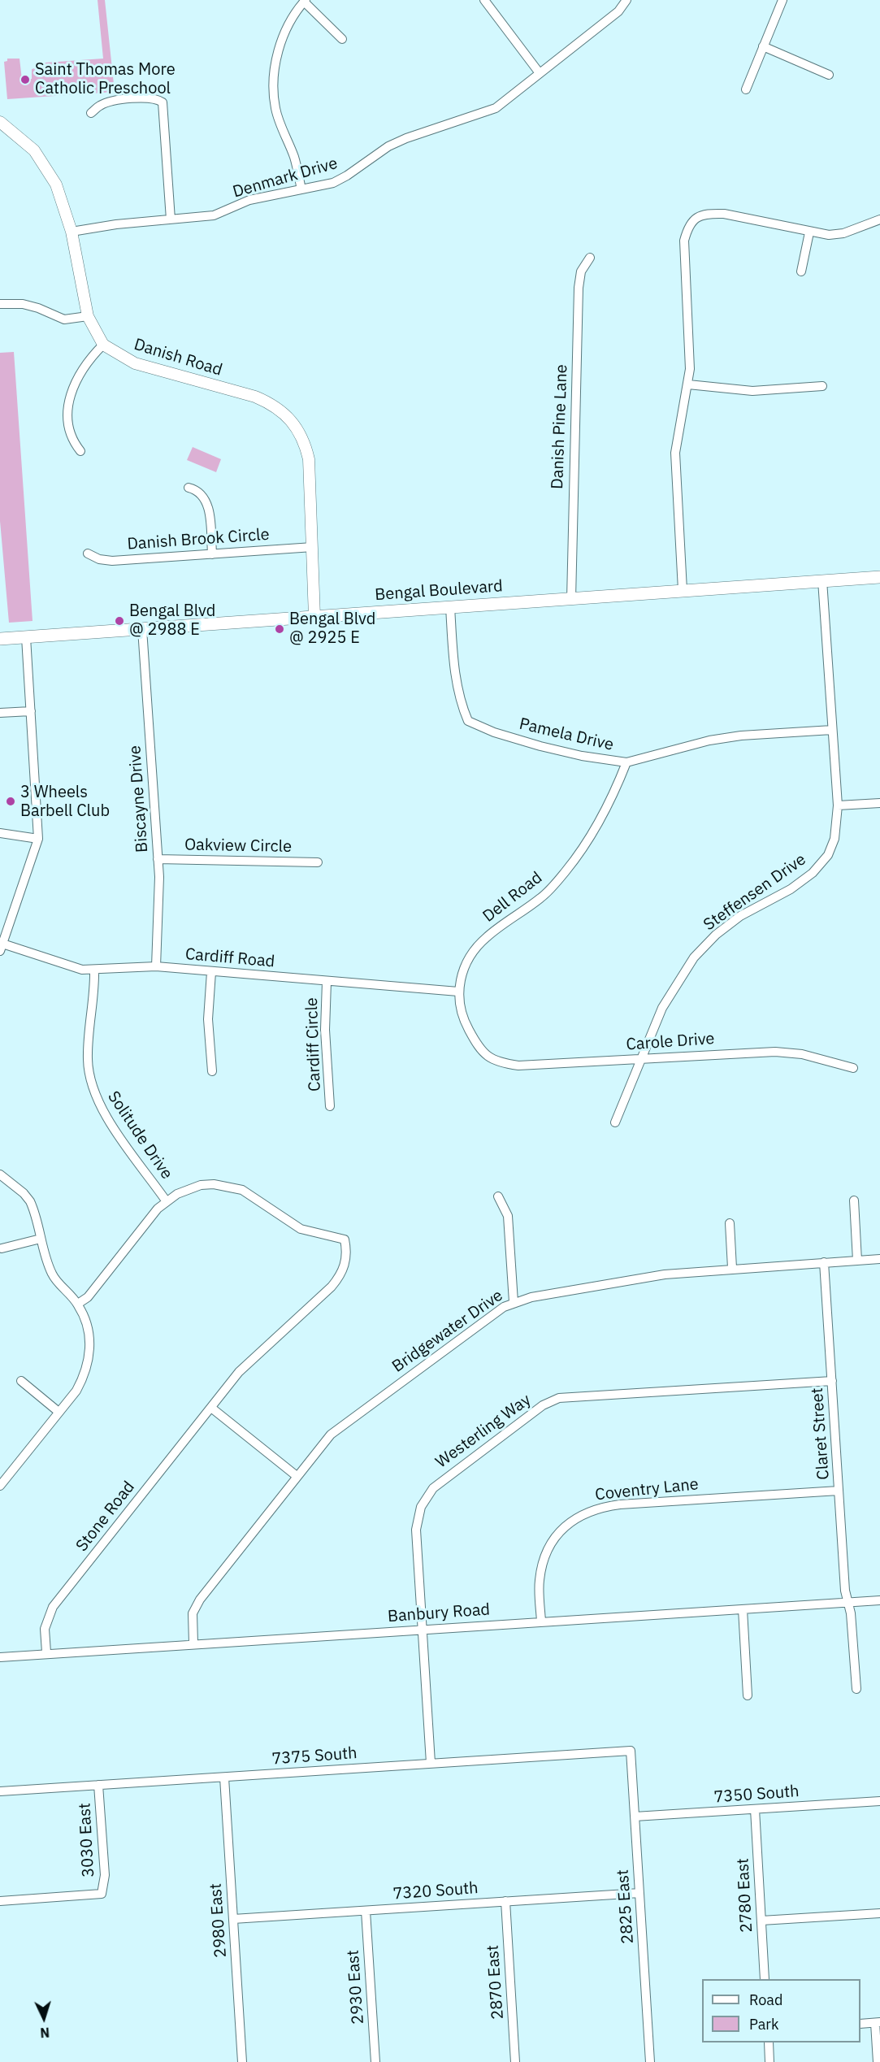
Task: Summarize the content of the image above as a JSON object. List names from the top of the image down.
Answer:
{
  "streets": {
    "main road": ["Bengal Boulevard"],
    "street": [
      "Denmark Drive",
      "Danish Road",
      "Danish Pine Lane",
      "Danish Brook Circle",
      "Pamela Drive",
      "Biscayne Drive",
      "Oakview Circle",
      "Steffensen Drive",
      "Dell Road",
      "Cardiff Road",
      "Carole Drive",
      "Cardiff Circle",
      "Solitude Drive",
      "Bridgewater Drive",
      "Westerling Way",
      "Claret Street",
      "Coventry Lane",
      "Stone Road",
      "Banbury Road",
      "7375 South",
      "7350 South",
      "3030 East",
      "7320 South",
      "2780 East",
      "2825 East",
      "2980 East",
      "2870 East",
      "2930 East"
    ]
  },
  "crossings": [
    ["Danish Road", "Danish Brook Circle"],
    ["Danish Road", "Bengal Boulevard"],
    ["Danish Pine Lane", "Bengal Boulevard"],
    ["Bengal Boulevard", "Pamela Drive"],
    ["Bengal Boulevard", "Biscayne Drive"],
    ["Bengal Boulevard", "Steffensen Drive"],
    ["Pamela Drive", "Steffensen Drive"],
    ["Pamela Drive", "Dell Road"],
    ["Biscayne Drive", "Oakview Circle"],
    ["Biscayne Drive", "Cardiff Road"],
    ["Steffensen Drive", "Carole Drive"],
    ["Dell Road", "Cardiff Road"],
    ["Dell Road", "Carole Drive"],
    ["Cardiff Road", "Cardiff Circle"],
    ["Cardiff Road", "Solitude Drive"],
    ["Solitude Drive", "Stone Road"],
    ["Bridgewater Drive", "Claret Street"],
    ["Bridgewater Drive", "Banbury Road"],
    ["Westerling Way", "Claret Street"],
    ["Westerling Way", "Banbury Road"],
    ["Westerling Way", "7375 South"],
    ["Claret Street", "Coventry Lane"],
    ["Claret Street", "Banbury Road"],
    ["Coventry Lane", "Banbury Road"],
    ["Stone Road", "Banbury Road"],
    ["7375 South", "3030 East"],
    ["7375 South", "2825 East"],
    ["7375 South", "2980 East"],
    ["7350 South", "2780 East"],
    ["7350 South", "2825 East"],
    ["7320 South", "2825 East"],
    ["7320 South", "2980 East"],
    ["7320 South", "2870 East"],
    ["7320 South", "2930 East"]
  ],
  "places": [
    "Saint Thomas More Catholic Preschool",
    "Bengal Blvd @ 2988 E",
    "Bengal Blvd @ 2925 E",
    "3 Wheels Barbell Club"
  ],
  "legend": ["Road", "Park"],
  "north": "bottom"
}
